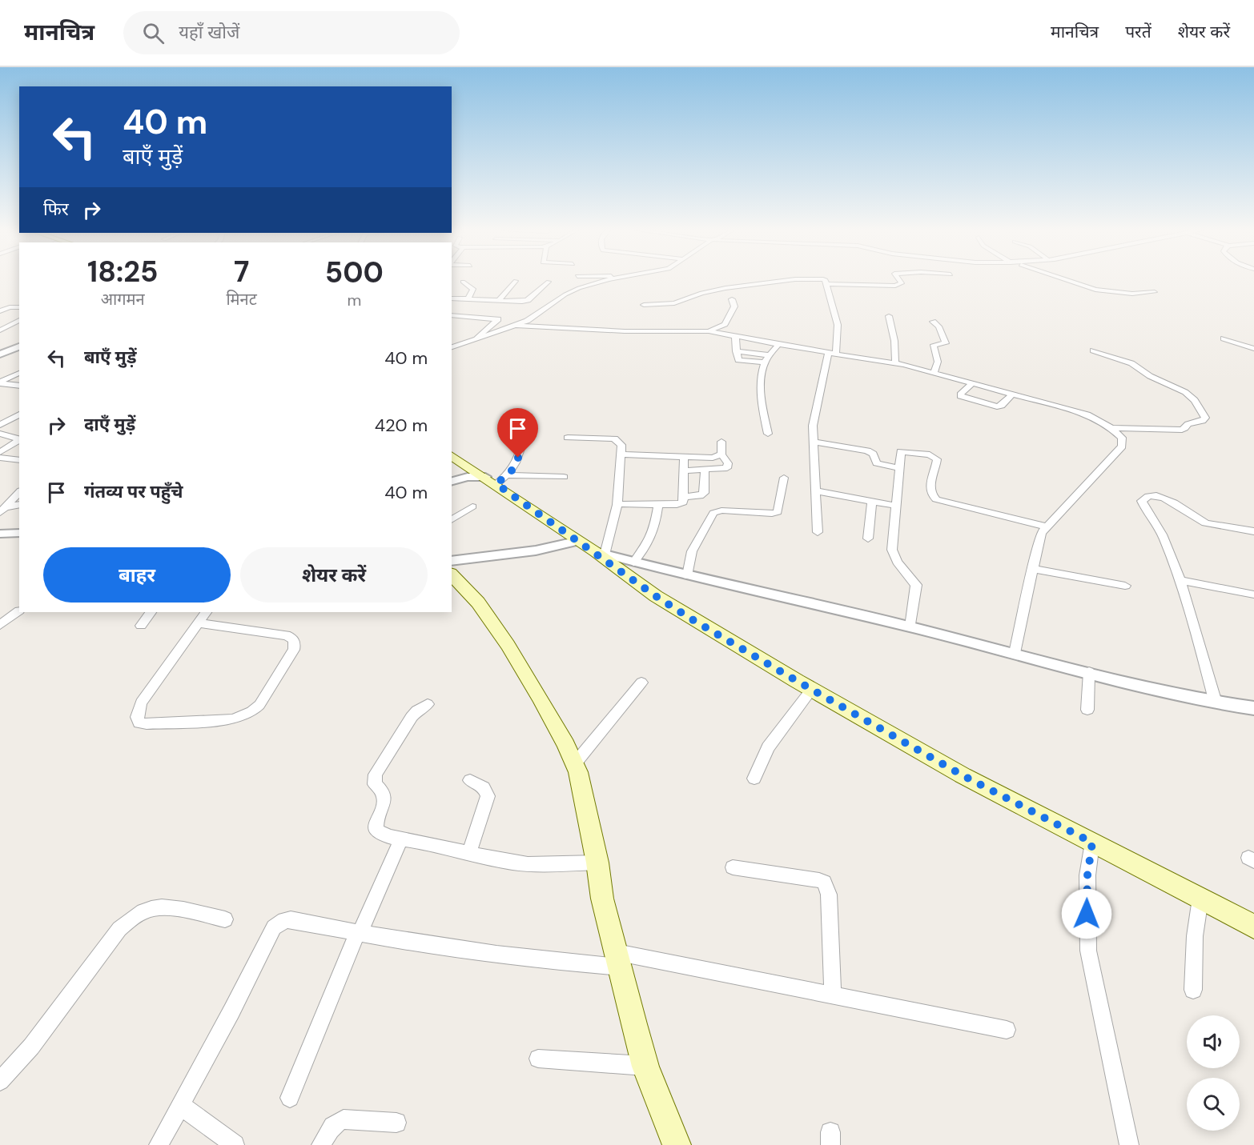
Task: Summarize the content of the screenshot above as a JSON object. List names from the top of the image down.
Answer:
{
  "page": {
    "header": "मानचित्र",
    "search": "यहाँ खोजें",
    "nav": ["मानचित्र", "परतें", "शेयर करें"],
    "turn": ["40 m", "बाएँ मुड़ें"],
    "then": "फिर",
    "eta": [
      "18:25",
      "आगमन",
      "7",
      "मिनट",
      "500",
      "m"
    ],
    "list": [
      {
        "name": "बाएँ मुड़ें",
        "value": "40 m"
      },
      {
        "name": "दाएँ मुड़ें",
        "value": "420 m"
      },
      {
        "name": "गंतव्य पर पहुँचे",
        "value": "40 m"
      }
    ],
    "buttons": ["बाहर", "शेयर करें"]
  }
}
